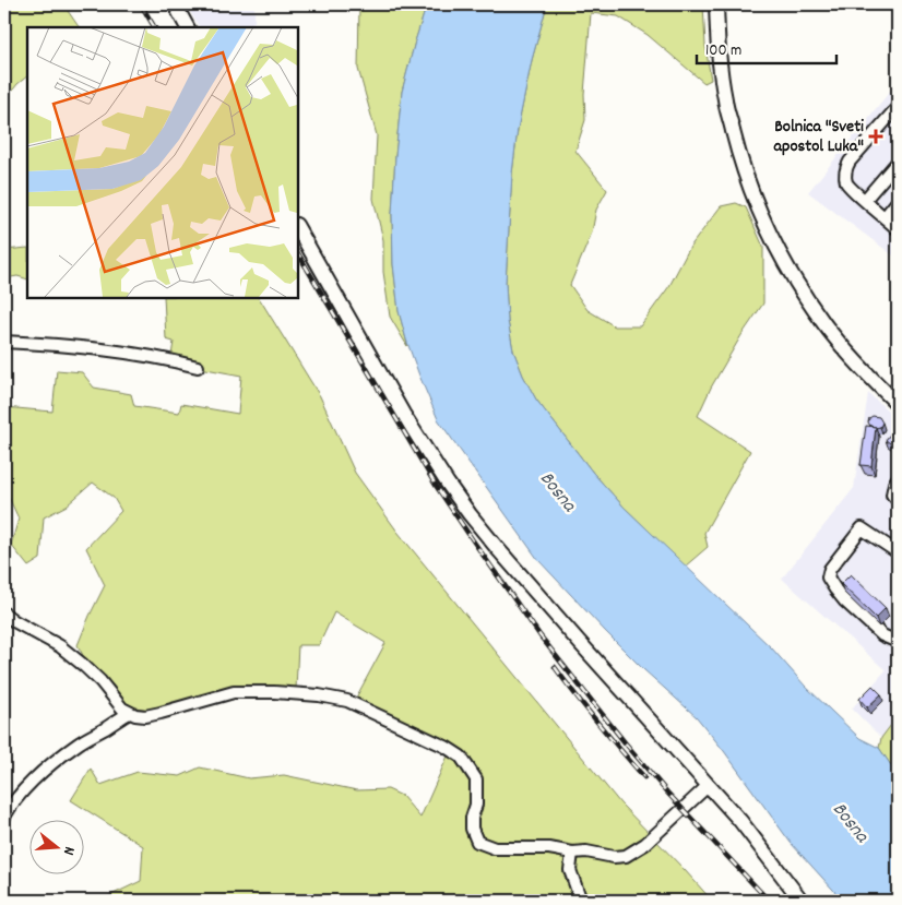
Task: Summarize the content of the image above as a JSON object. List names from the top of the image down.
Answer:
{
  "water": ["Bosna"],
  "places": {
    "health": ["Bolnica \"Sveti apostol Luka\""]
  },
  "scale_bar": "100 m",
  "north": "right"
}
